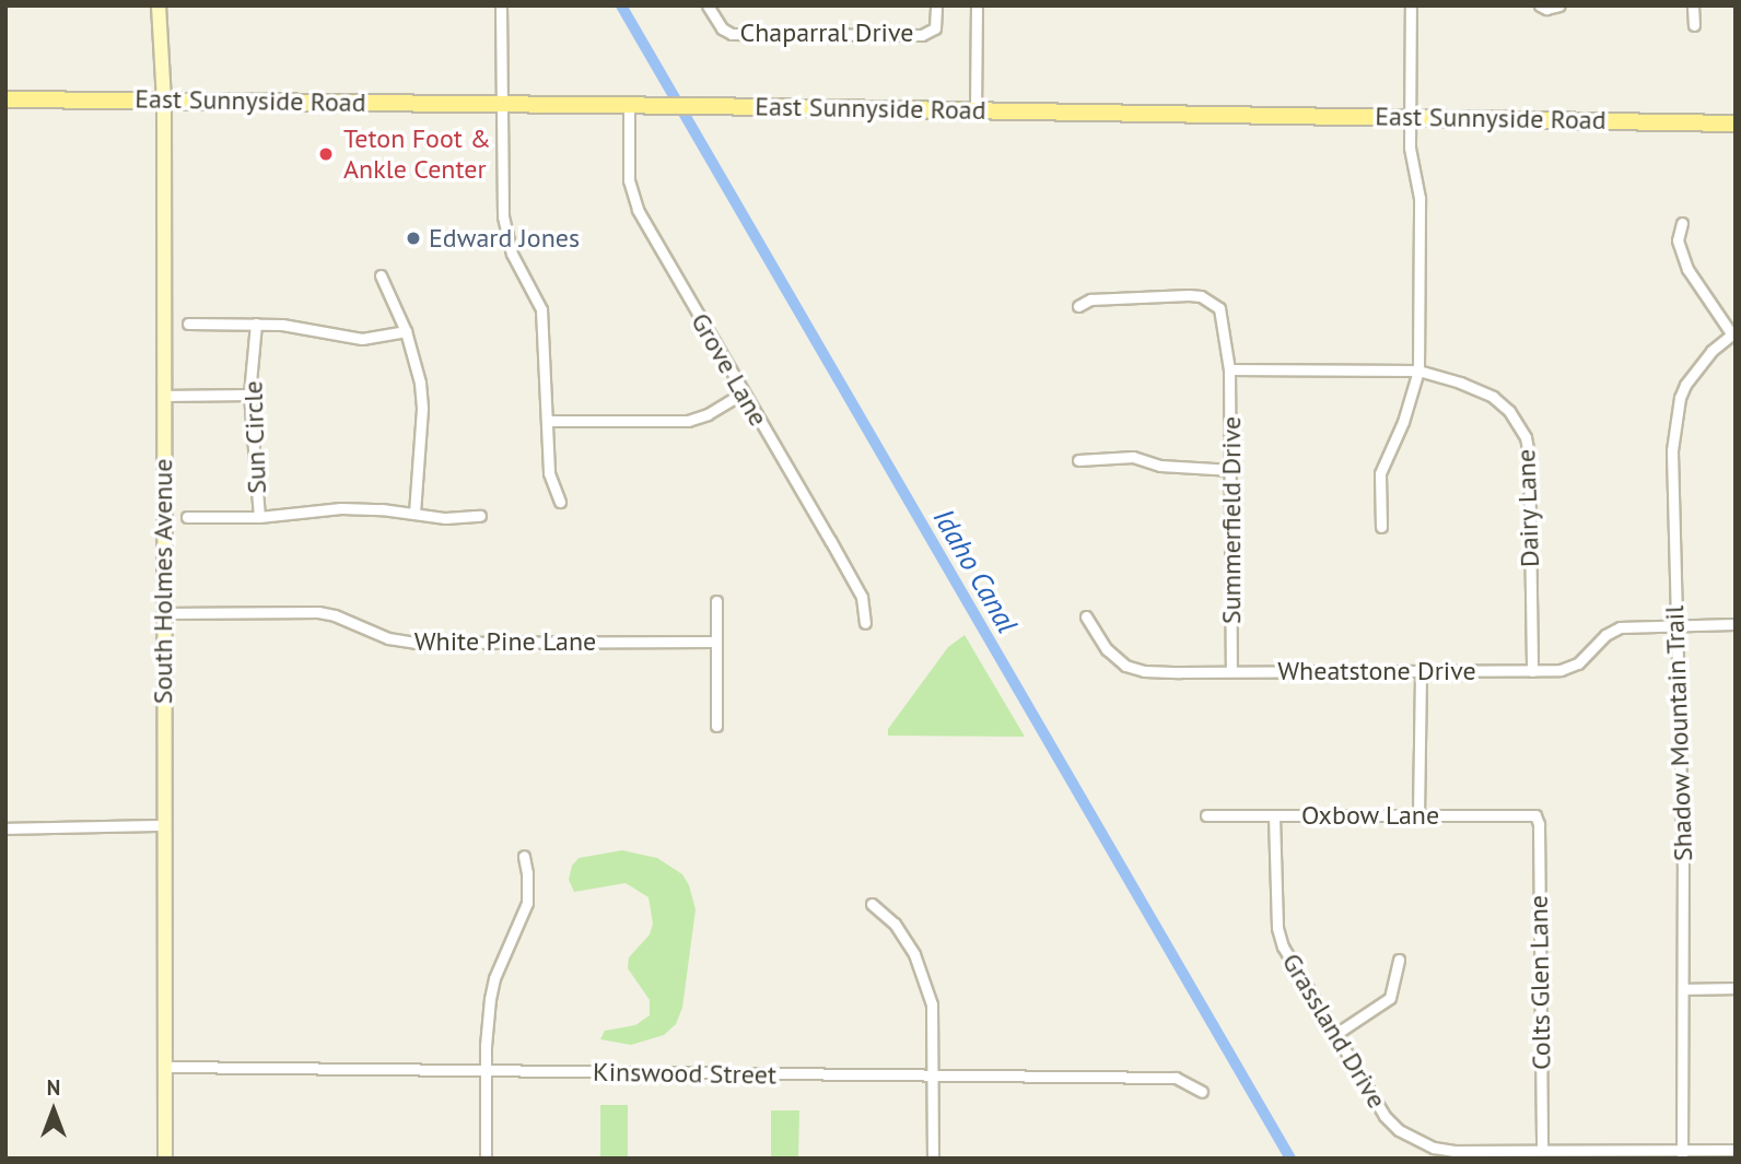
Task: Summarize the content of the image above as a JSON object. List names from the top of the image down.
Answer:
{
  "streets": {
    "main road": ["East Sunnyside Road"],
    "street": [
      "Chaparral Drive",
      "Grove Lane",
      "Sun Circle",
      "Dairy Lane",
      "Summerfield Drive",
      "South Holmes Avenue",
      "White Pine Lane",
      "Wheatstone Drive",
      "Shadow Mountain Trail",
      "Oxbow Lane",
      "Colts Glen Lane",
      "Grassland Drive",
      "Kinswood Street"
    ]
  },
  "crossings": [
    ["East Sunnyside Road", "Grove Lane"],
    ["East Sunnyside Road", "South Holmes Avenue"],
    ["Dairy Lane", "Summerfield Drive"],
    ["Dairy Lane", "Wheatstone Drive"],
    ["Summerfield Drive", "Wheatstone Drive"],
    ["South Holmes Avenue", "White Pine Lane"],
    ["South Holmes Avenue", "Kinswood Street"],
    ["Wheatstone Drive", "Shadow Mountain Trail"],
    ["Shadow Mountain Trail", "Grassland Drive"],
    ["Oxbow Lane", "Colts Glen Lane"],
    ["Oxbow Lane", "Grassland Drive"],
    ["Colts Glen Lane", "Grassland Drive"]
  ],
  "water": ["Idaho Canal"],
  "places": ["Teton Foot & Ankle Center", "Edward Jones"],
  "north": "top"
}
